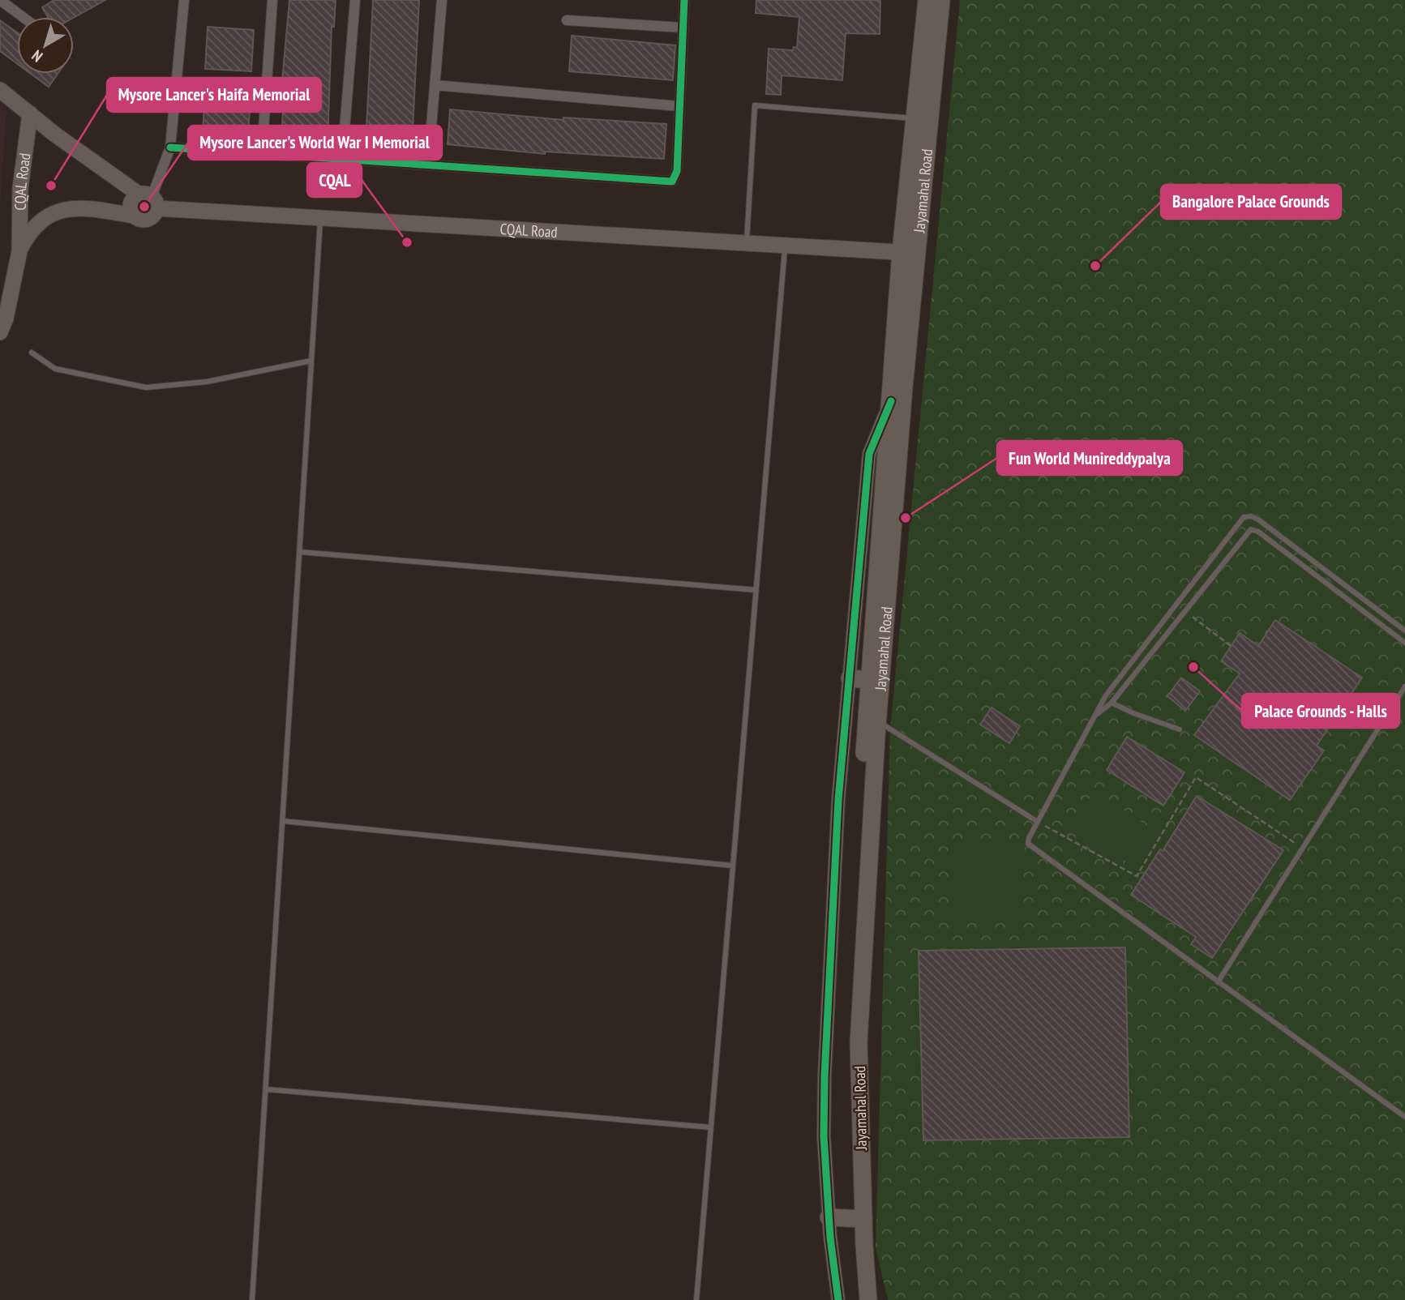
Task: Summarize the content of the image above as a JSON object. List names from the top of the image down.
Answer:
{
  "streets": {
    "main road": ["CQAL Road", "Jayamahal Road"]
  },
  "crossings": [
    ["CQAL Road", "Jayamahal Road"]
  ],
  "places": [
    "Mysore Lancer's Haifa Memorial",
    "Mysore Lancer's World War I Memorial",
    "CQAL",
    "Bangalore Palace Grounds",
    "Fun World Munireddypalya",
    "Palace Grounds - Halls"
  ],
  "north": "bottom left"
}
